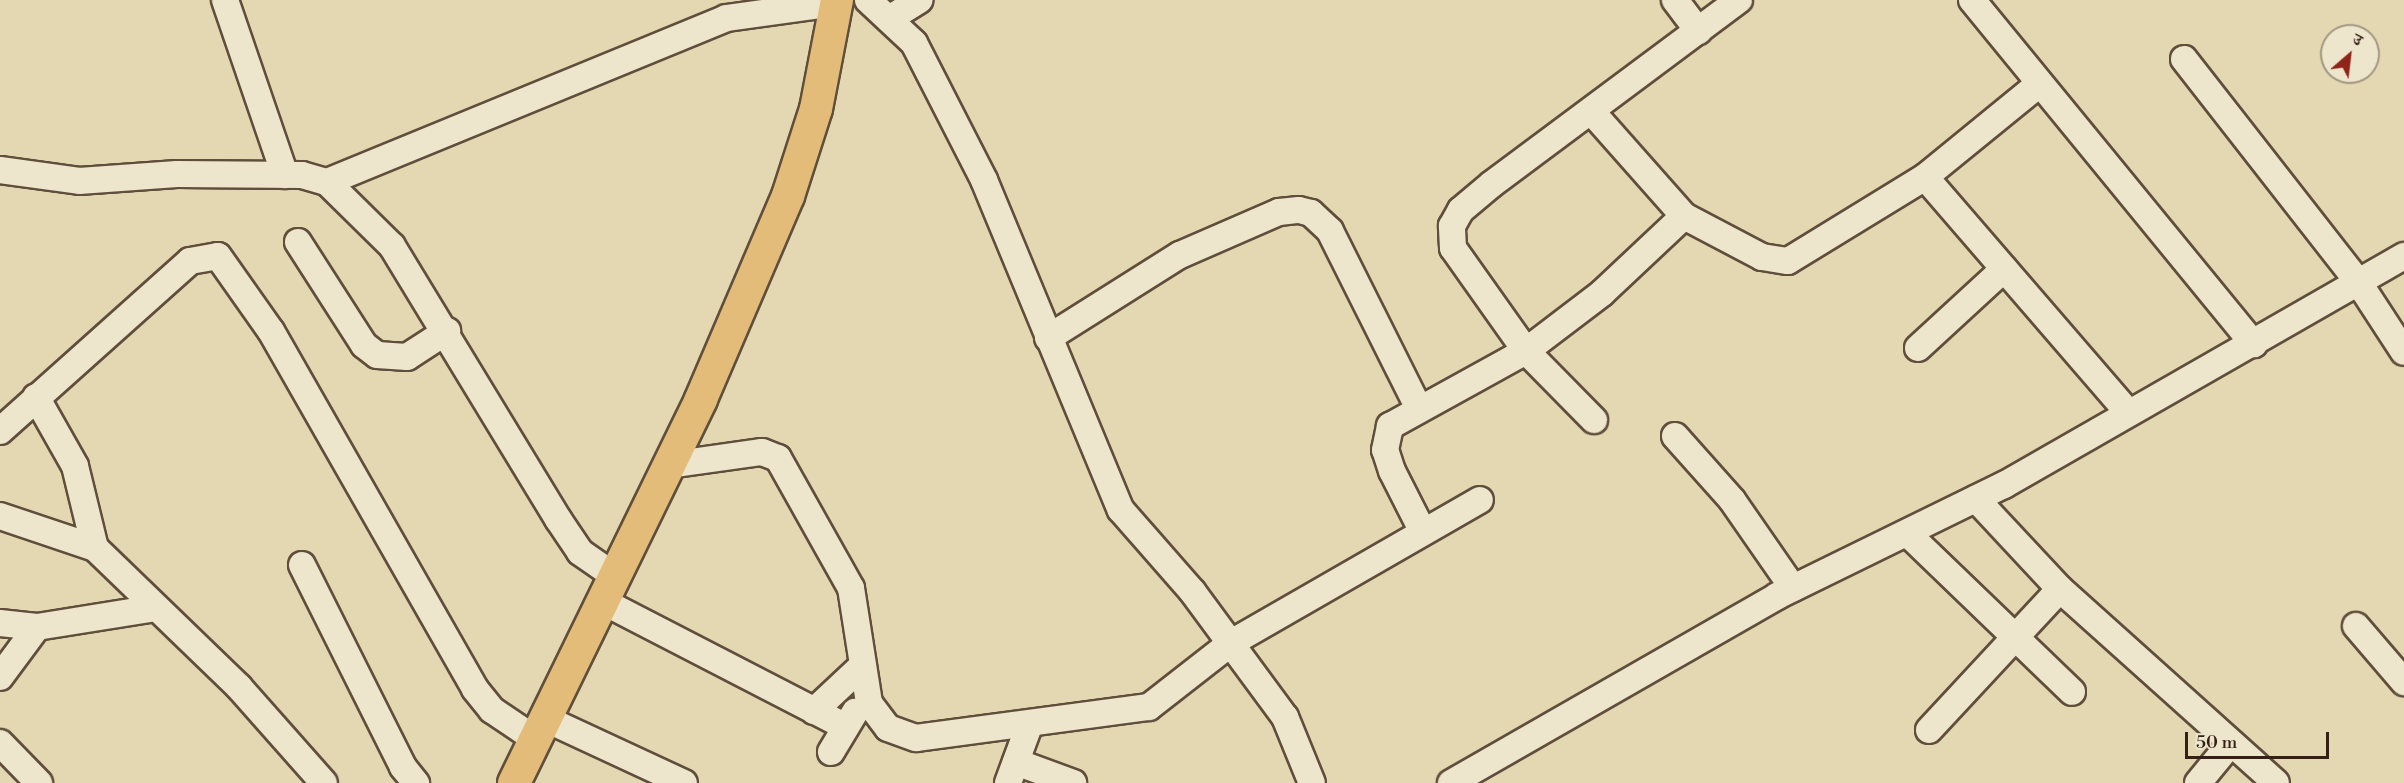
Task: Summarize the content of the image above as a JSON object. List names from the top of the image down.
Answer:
{
  "scale_bar": "50 m",
  "north": "top right"
}
